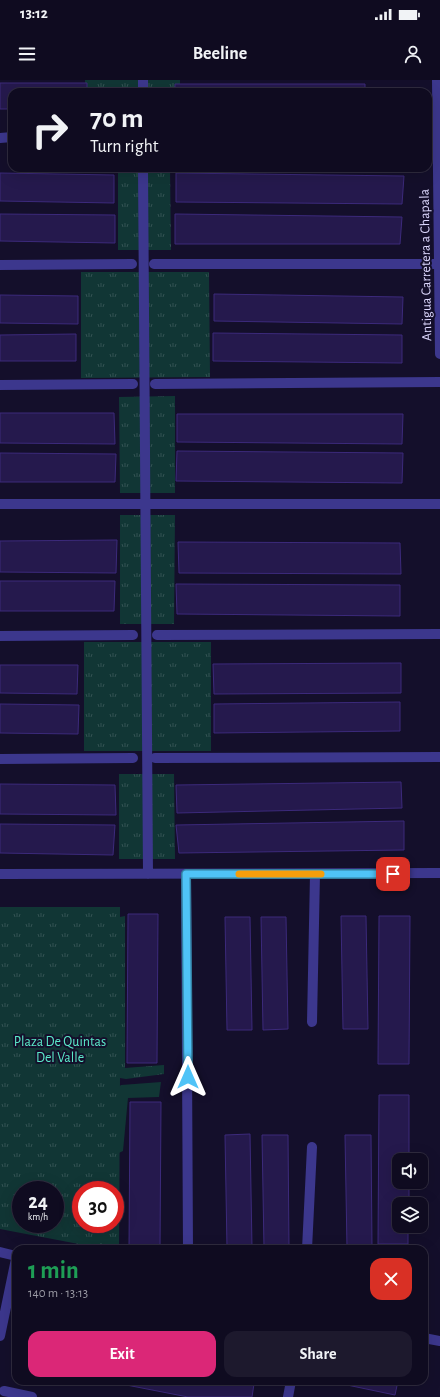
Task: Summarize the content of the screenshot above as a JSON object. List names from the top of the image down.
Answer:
{
  "streets": {
    "street": ["Antigua Carretera a Chapala"]
  },
  "parks": ["Plaza De Quintas Del Valle"],
  "page": {
    "status": "13:12",
    "header": "Beeline",
    "turn": ["70 m", "Turn right"],
    "speed": "24 km/h",
    "limit": "30",
    "heading": ["1 min", "140 m · 13:13"],
    "buttons": ["Exit", "Share"]
  }
}
